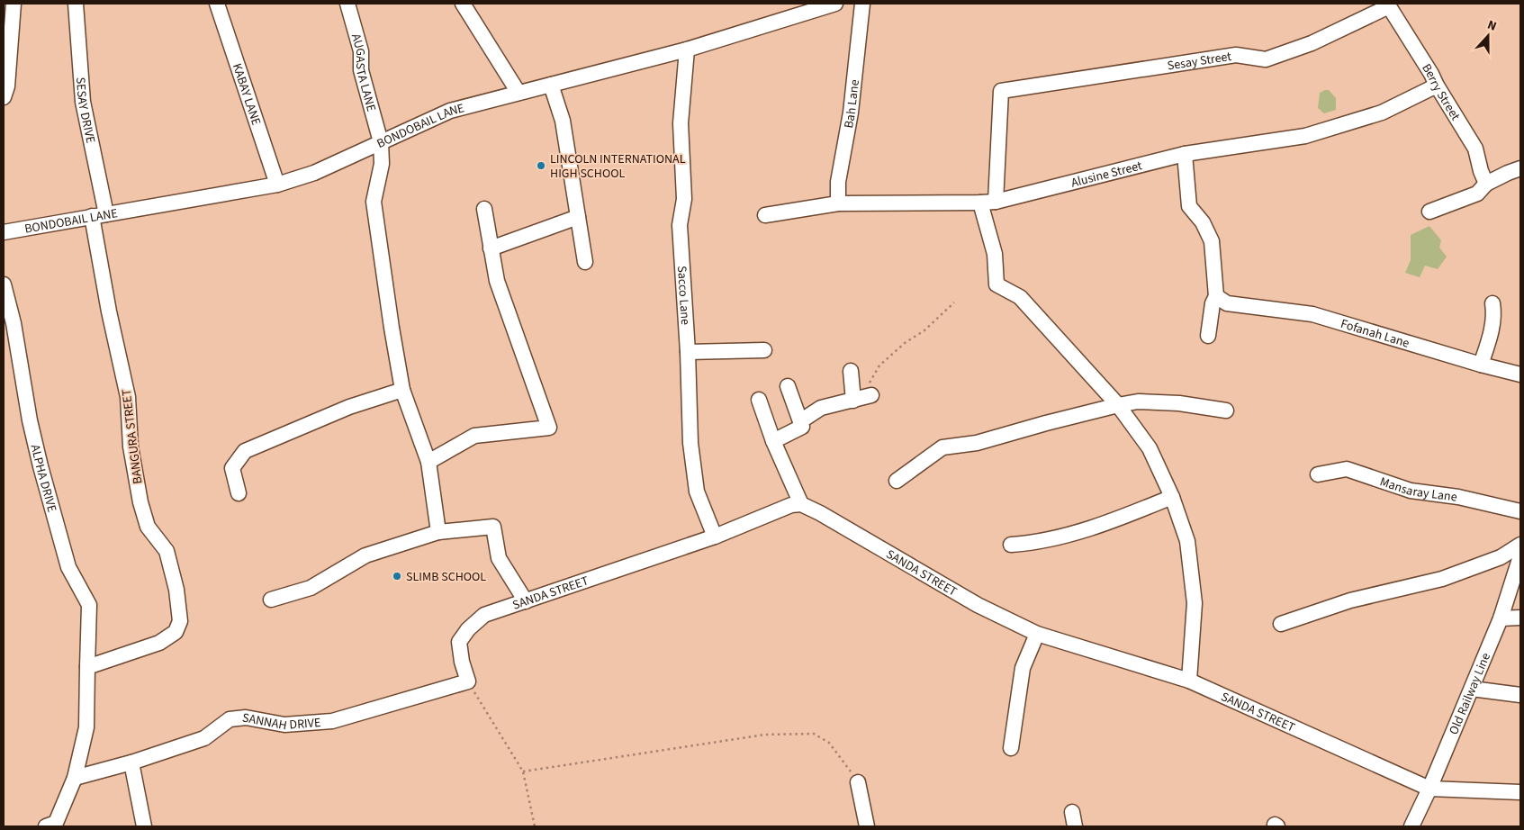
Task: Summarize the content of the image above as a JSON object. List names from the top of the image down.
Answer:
{
  "streets": {
    "street": [
      "Sesay Street",
      "AUGASTA LANE",
      "Berry Street",
      "KABAY LANE",
      "Bah Lane",
      "SESAY DRIVE",
      "BONDOBAIL LANE",
      "Alusine Street",
      "Sacco Lane",
      "Fofanah Lane",
      "BANGURA STREET",
      "ALPHA DRIVE",
      "Mansaray Lane",
      "SANDA STREET",
      "Old Railway Line",
      "SANNAH DRIVE"
    ]
  },
  "crossings": [
    ["Sesay Street", "Berry Street"],
    ["Sesay Street", "Alusine Street"],
    ["AUGASTA LANE", "BONDOBAIL LANE"],
    ["Berry Street", "Alusine Street"],
    ["KABAY LANE", "BONDOBAIL LANE"],
    ["Bah Lane", "Alusine Street"],
    ["SESAY DRIVE", "BONDOBAIL LANE"],
    ["SESAY DRIVE", "BANGURA STREET"],
    ["BONDOBAIL LANE", "Sacco Lane"],
    ["BONDOBAIL LANE", "BANGURA STREET"],
    ["Sacco Lane", "SANDA STREET"],
    ["BANGURA STREET", "ALPHA DRIVE"],
    ["SANDA STREET", "Old Railway Line"],
    ["SANDA STREET", "SANNAH DRIVE"]
  ],
  "places": ["LINCOLN INTERNATIONAL HIGH SCHOOL", "SLIMB SCHOOL"],
  "north": "top"
}
